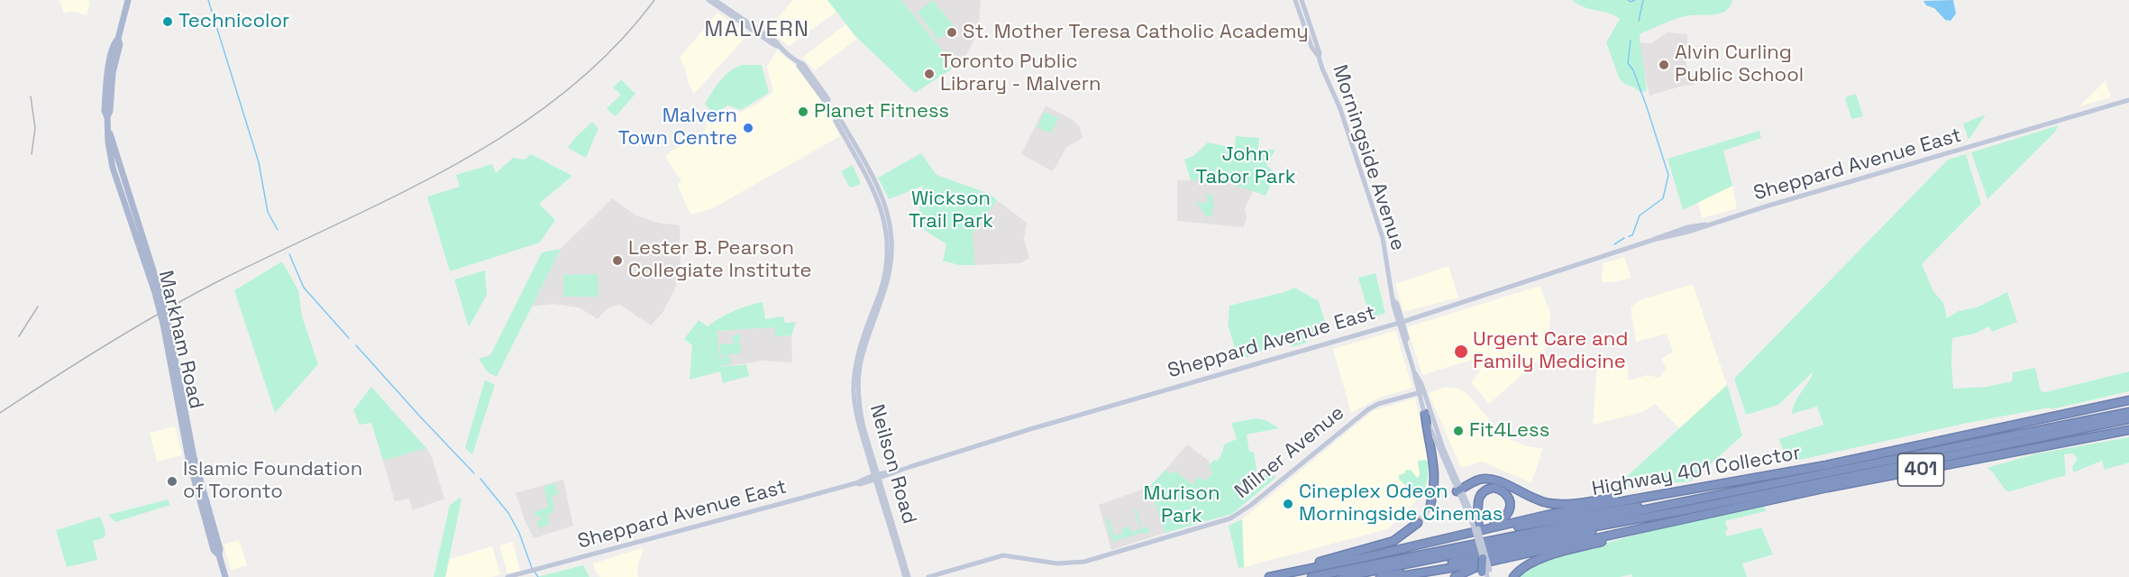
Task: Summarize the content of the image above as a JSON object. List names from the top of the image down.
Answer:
{
  "streets": {
    "highway": ["401", "Highway 401 Collector"],
    "main road": [
      "Morningside Avenue",
      "Sheppard Avenue East",
      "Markham Road",
      "Milner Avenue",
      "Neilson Road"
    ]
  },
  "crossings": [
    ["Morningside Avenue", "Sheppard Avenue East"],
    ["Morningside Avenue", "Milner Avenue"],
    ["Morningside Avenue", "Highway 401 Collector"],
    ["Sheppard Avenue East", "Neilson Road"]
  ],
  "districts": ["MALVERN"],
  "parks": ["John Tabor Park", "Wickson Trail Park", "Murison Park"],
  "places": [
    "Technicolor",
    "St. Mother Teresa Catholic Academy",
    "Alvin Curling Public School",
    "Toronto Public Library - Malvern",
    "Planet Fitness",
    "Malvern Town Centre",
    "Lester B. Pearson Collegiate Institute",
    "Urgent Care and Family Medicine",
    "Fit4Less",
    "Islamic Foundation of Toronto",
    "Cineplex Odeon Morningside Cinemas"
  ]
}
